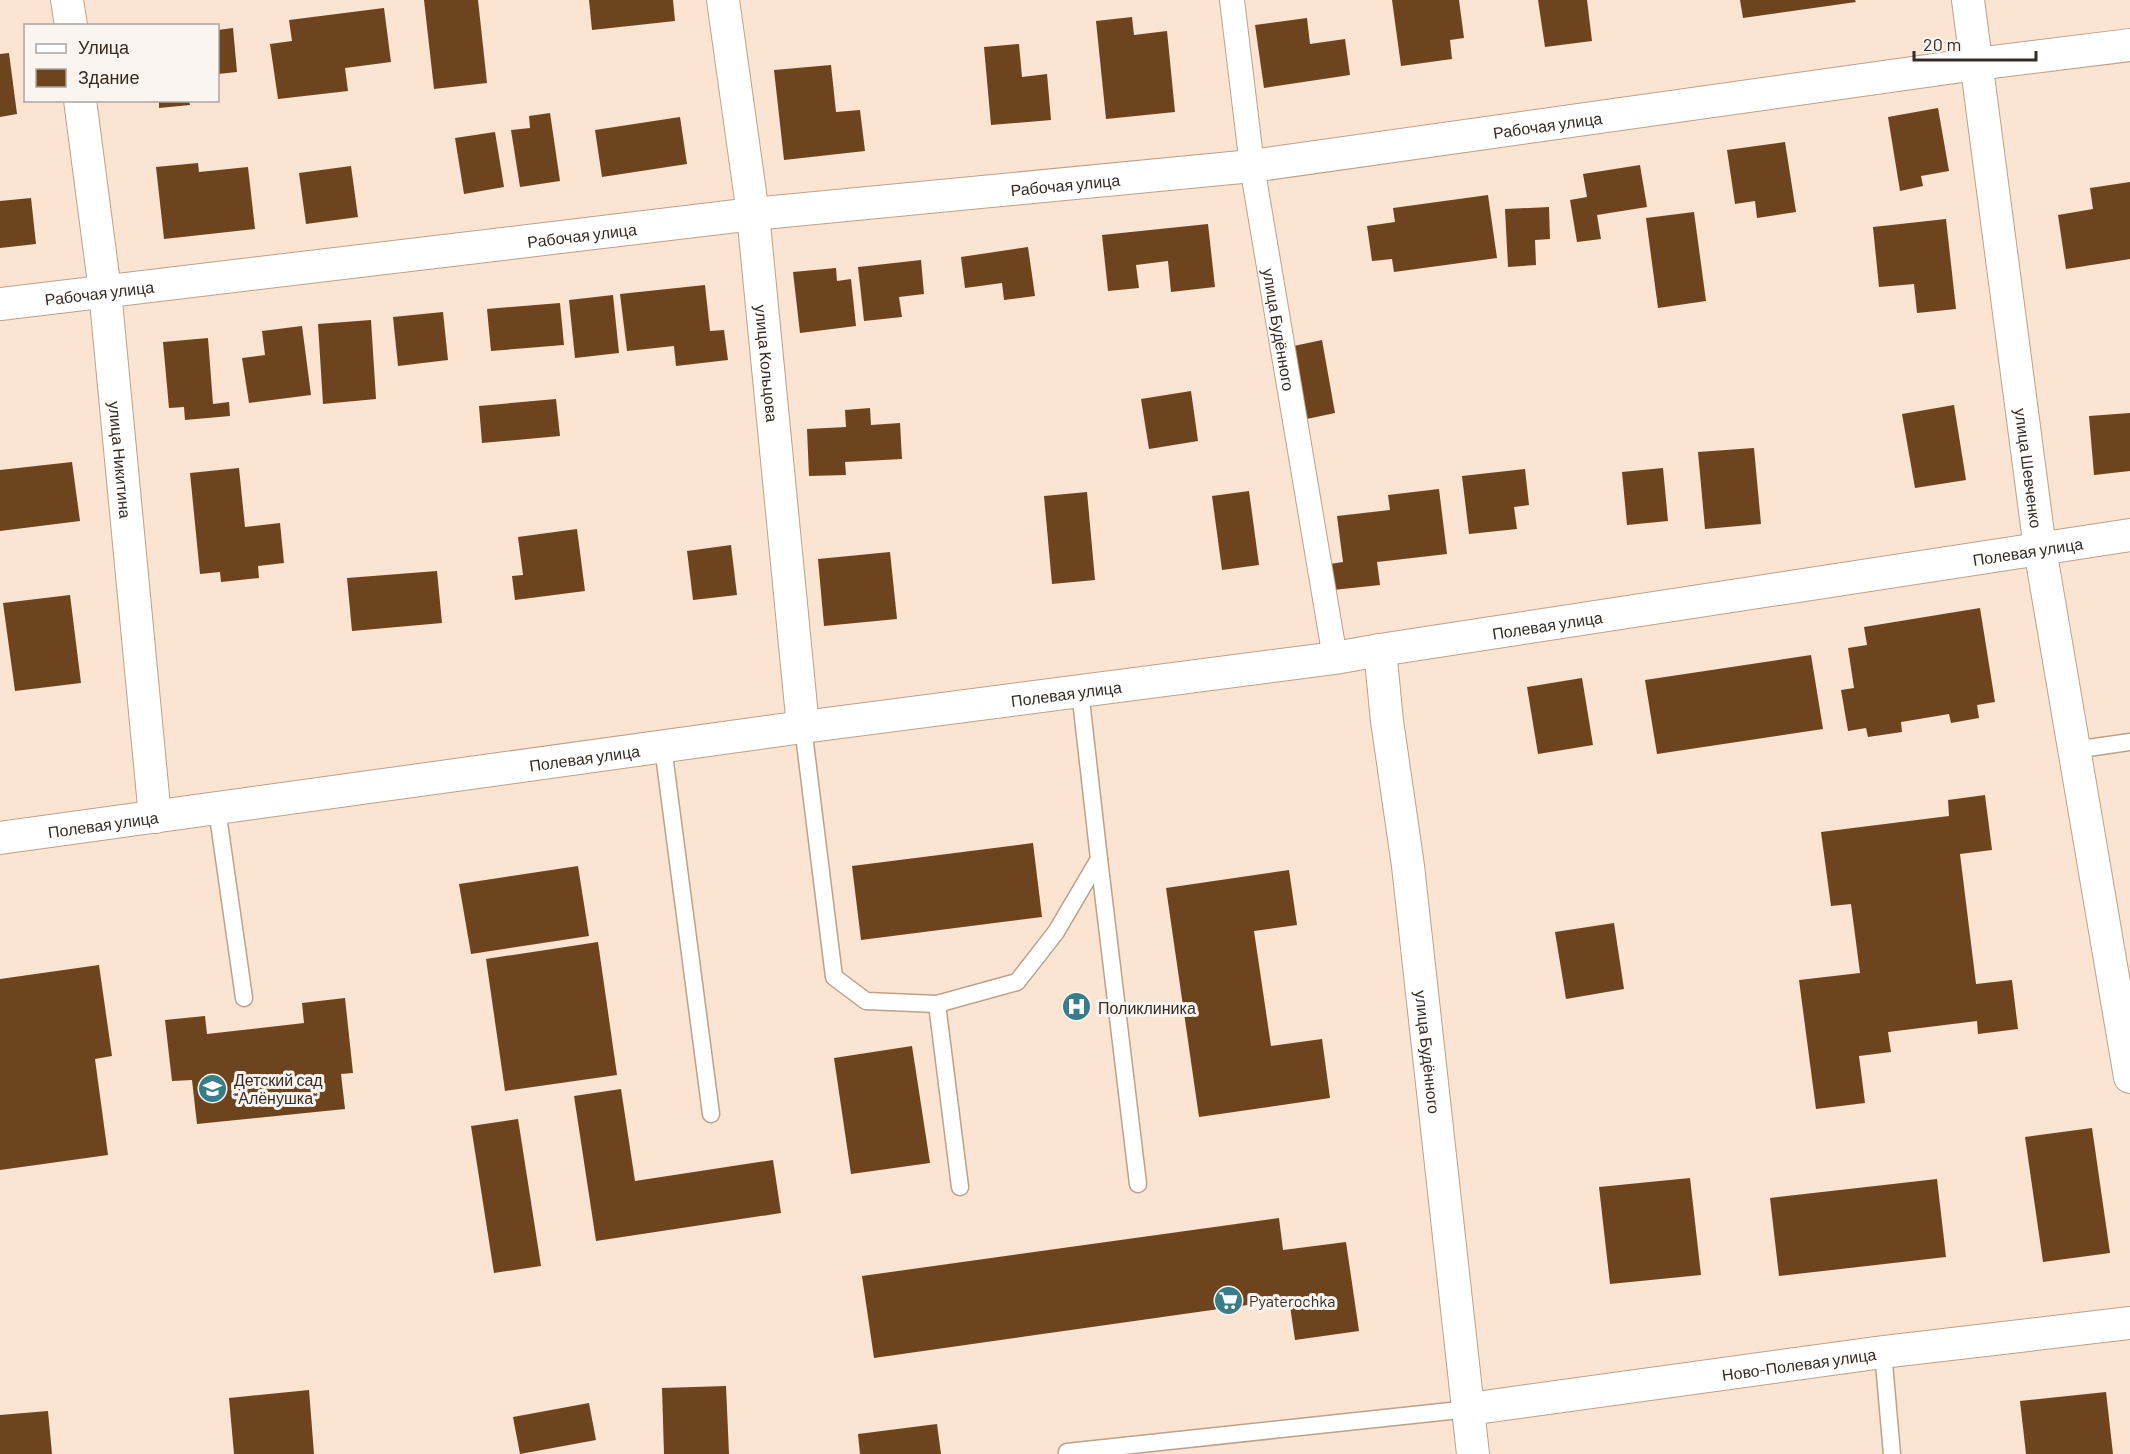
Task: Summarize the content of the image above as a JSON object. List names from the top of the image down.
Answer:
{
  "streets": {
    "street": [
      "Рабочая улица",
      "улица Будённого",
      "улица Кольцова",
      "улица Никитина",
      "улица Шевченко",
      "Полевая улица",
      "Ново-Полевая улица"
    ]
  },
  "crossings": [
    ["Рабочая улица", "улица Будённого"],
    ["Рабочая улица", "улица Кольцова"],
    ["Рабочая улица", "улица Никитина"],
    ["Рабочая улица", "улица Шевченко"],
    ["улица Будённого", "Полевая улица"],
    ["улица Будённого", "Ново-Полевая улица"],
    ["улица Кольцова", "Полевая улица"],
    ["улица Никитина", "Полевая улица"],
    ["улица Шевченко", "Полевая улица"]
  ],
  "places": {
    "hospital": ["Поликлиника"],
    "school or university": ["Детский сад \"Алёнушка\""],
    "supermarket": ["Pyaterochka"]
  },
  "legend": ["Улица", "Здание"],
  "scale_bar": "20 m"
}
